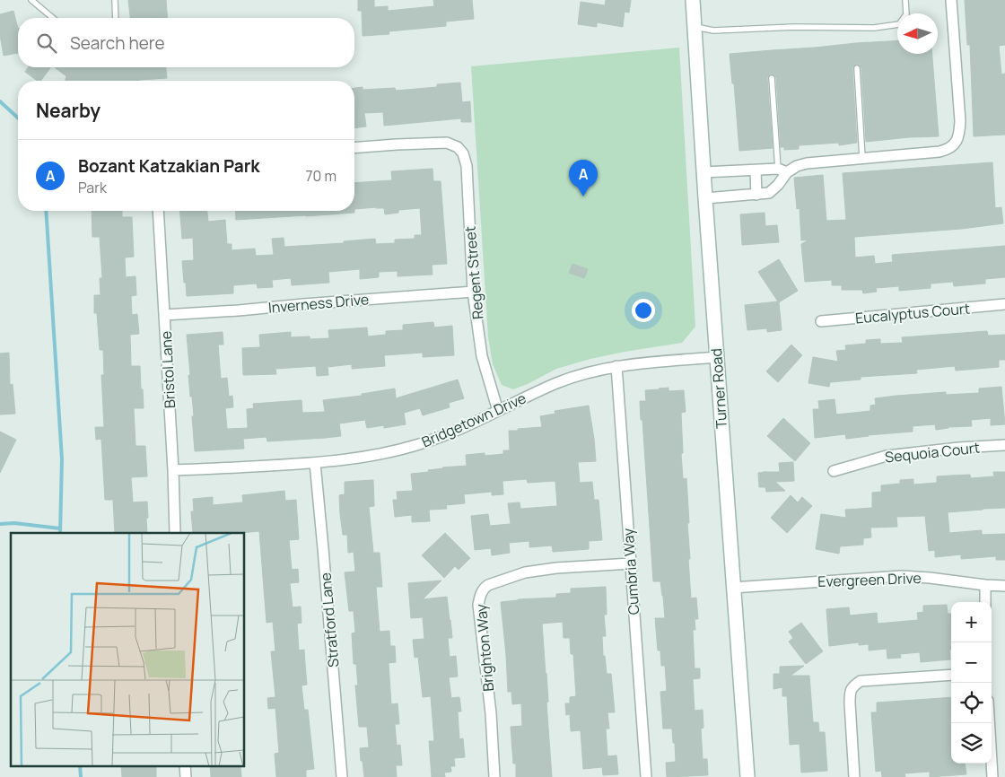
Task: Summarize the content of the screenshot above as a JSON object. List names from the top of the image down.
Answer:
{
  "streets": {
    "main road": ["Turner Road"],
    "street": [
      "Regent Street",
      "Inverness Drive",
      "Eucalyptus Court",
      "Bristol Lane",
      "Bridgetown Drive",
      "Sequoia Court",
      "Cumbria Way",
      "Evergreen Drive",
      "Stratford Lane",
      "Brighton Way"
    ]
  },
  "crossings": [
    ["Regent Street", "Inverness Drive"],
    ["Regent Street", "Bridgetown Drive"],
    ["Inverness Drive", "Bristol Lane"],
    ["Bristol Lane", "Bridgetown Drive"],
    ["Turner Road", "Bridgetown Drive"],
    ["Turner Road", "Evergreen Drive"],
    ["Bridgetown Drive", "Cumbria Way"],
    ["Bridgetown Drive", "Stratford Lane"],
    ["Cumbria Way", "Brighton Way"]
  ],
  "north": "left",
  "page": {
    "search": "Search here",
    "heading": "Nearby",
    "list": [
      {
        "mark": "A",
        "name": "Bozant Katzakian Park",
        "note": "Park",
        "value": "70 m"
      }
    ],
    "pins": "A",
    "map_buttons": ["+", "−"]
  }
}
